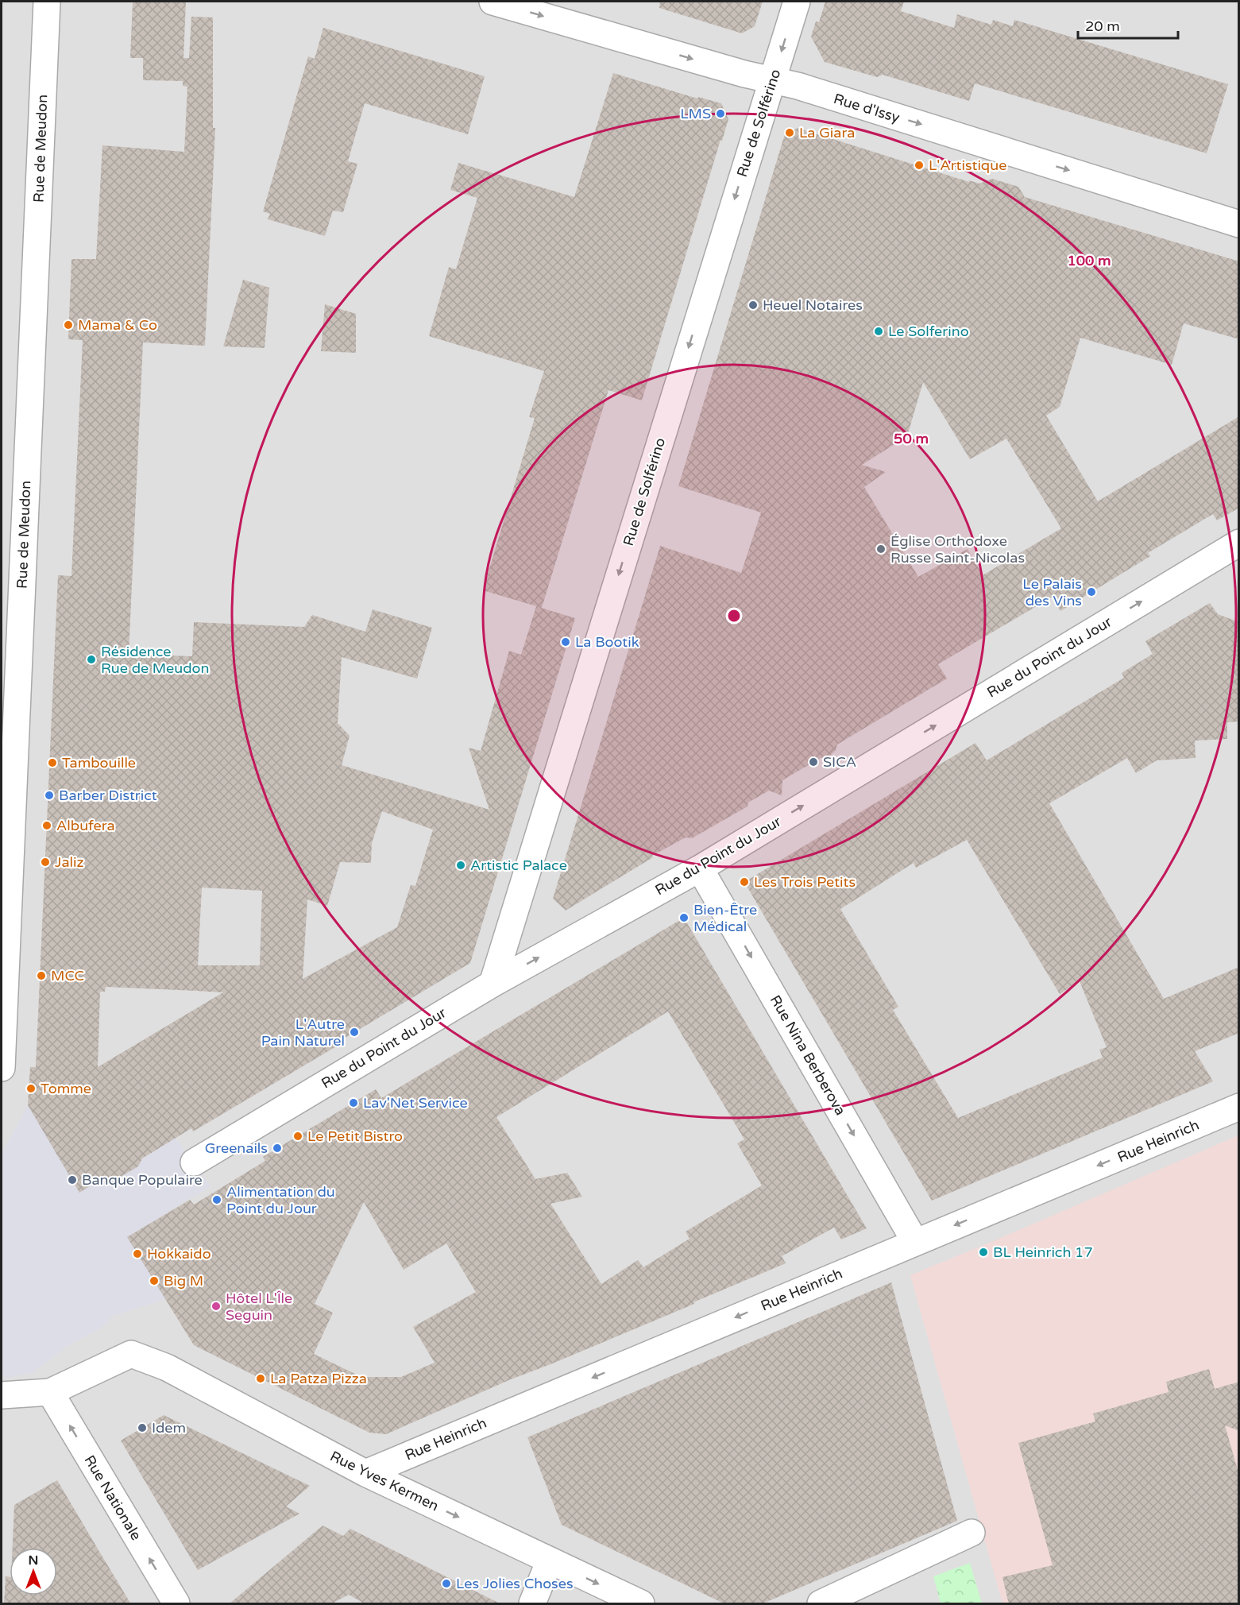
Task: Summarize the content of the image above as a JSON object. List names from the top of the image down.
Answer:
{
  "streets": {
    "street": [
      "Rue d'Issy",
      "Rue de Solférino",
      "Rue de Meudon",
      "Rue du Point du Jour",
      "Rue Nina Berberova",
      "Rue Heinrich",
      "Rue Yves Kermen",
      "Rue Nationale"
    ]
  },
  "crossings": [
    ["Rue d'Issy", "Rue de Solférino"],
    ["Rue de Solférino", "Rue du Point du Jour"],
    ["Rue du Point du Jour", "Rue Nina Berberova"],
    ["Rue Nina Berberova", "Rue Heinrich"],
    ["Rue Heinrich", "Rue Yves Kermen"],
    ["Rue Yves Kermen", "Rue Nationale"]
  ],
  "one_way": [
    "Rue d'Issy",
    "Rue de Solférino",
    "Rue du Point du Jour",
    "Rue Nina Berberova",
    "Rue Heinrich",
    "Rue Yves Kermen",
    "Rue Nationale"
  ],
  "places": [
    "LMS",
    "La Giara",
    "L'Artistique",
    "Heuel Notaires",
    "Mama & Co",
    "Le Solferino",
    "Église Orthodoxe Russe Saint-Nicolas",
    "Le Palais des Vins",
    "La Bootik",
    "Résidence Rue de Meudon",
    "SICA",
    "Tambouille",
    "Barber District",
    "Albufera",
    "Jaliz",
    "Artistic Palace",
    "Les Trois Petits",
    "Bien-Être Médical",
    "MCC",
    "L'Autre Pain Naturel",
    "Tomme",
    "Lav'Net Service",
    "Le Petit Bistro",
    "Greenails",
    "Banque Populaire",
    "Alimentation du Point du Jour",
    "BL Heinrich 17",
    "Hokkaido",
    "Big M",
    "Hôtel L'Île Seguin",
    "La Patza Pizza",
    "Idem",
    "Les Jolies Choses"
  ],
  "scale_bar": "20 m",
  "north": "top",
  "rings": ["100 m", "50 m"]
}
